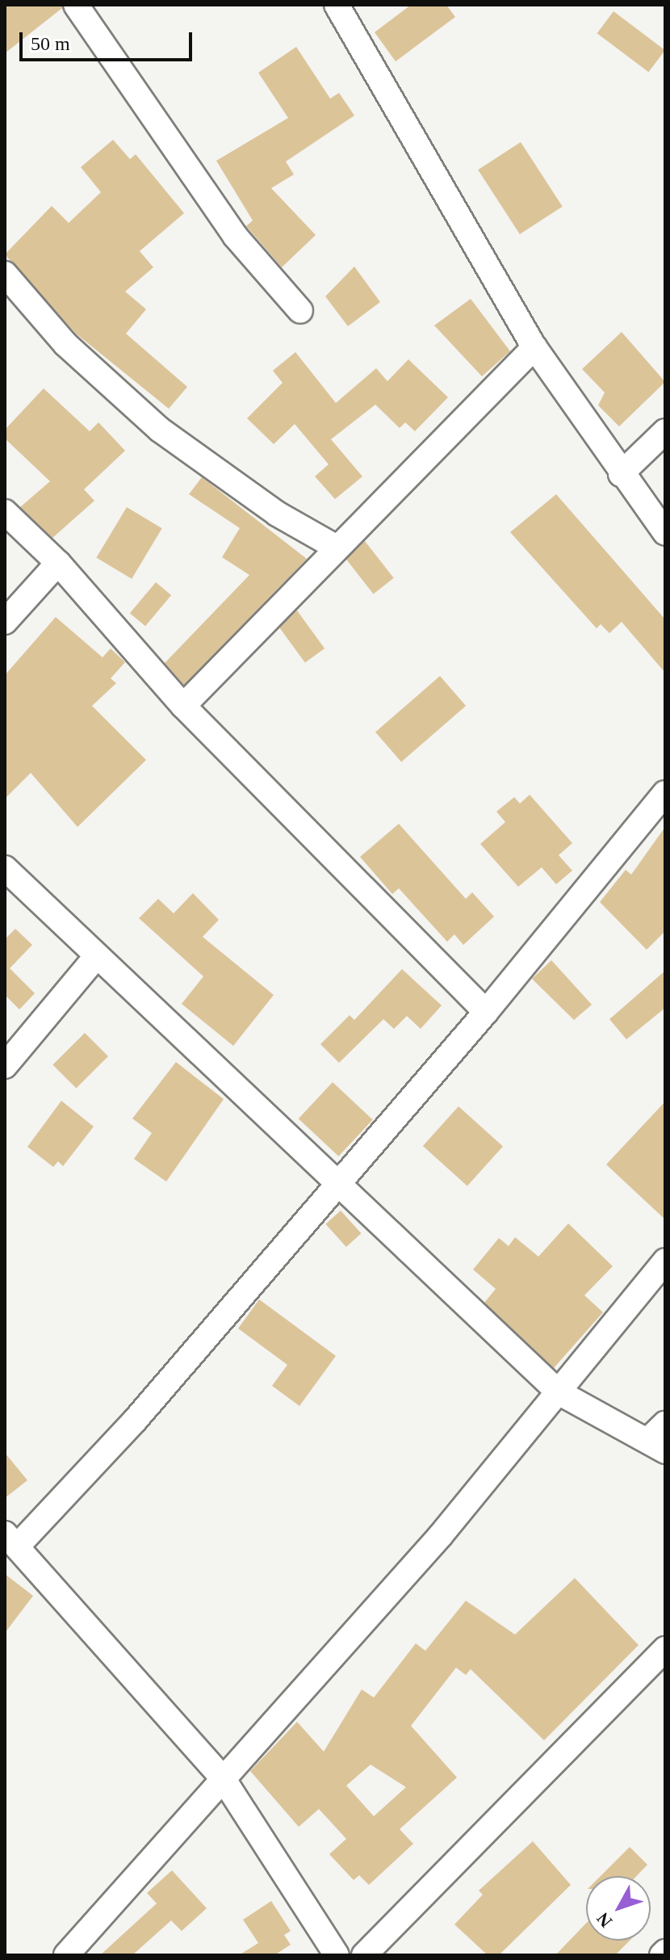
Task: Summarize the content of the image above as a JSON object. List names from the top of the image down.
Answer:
{
  "scale_bar": "50 m",
  "north": "bottom left"
}
